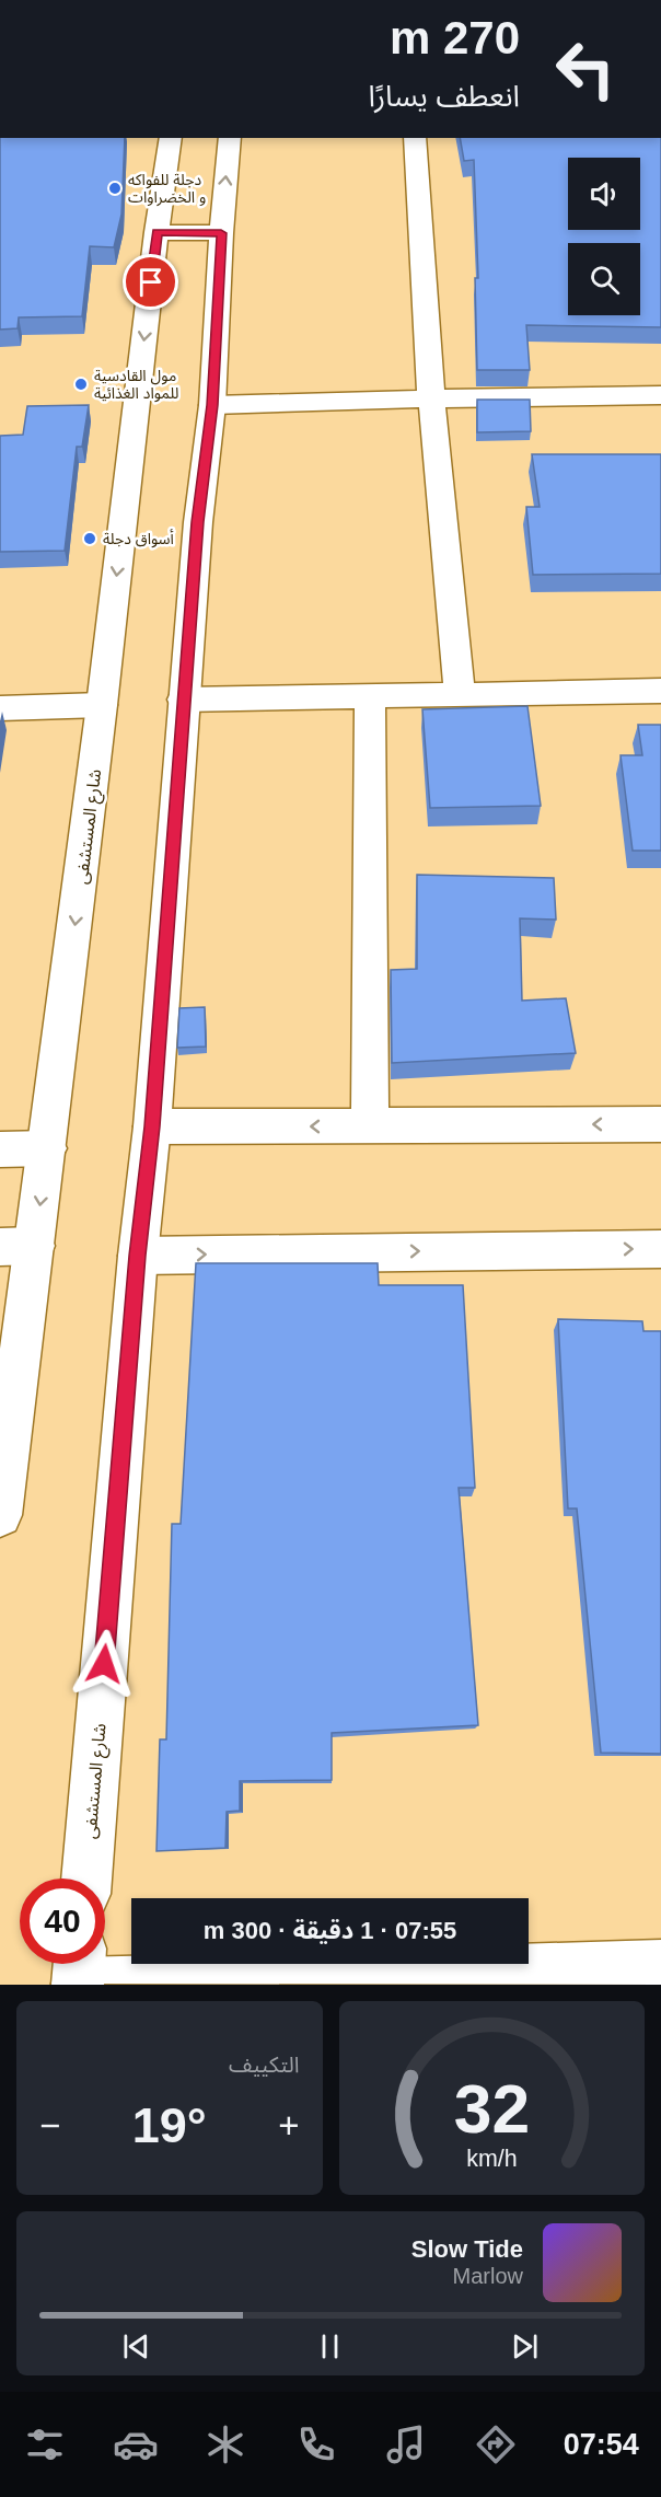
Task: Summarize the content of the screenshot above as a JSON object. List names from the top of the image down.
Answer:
{
  "streets": {
    "street": ["شارع المستشفى"]
  },
  "places": ["دجلة للفواكه و الخضراوات", "مول القادسية للمواد الغذائية", "أسواق دجلة"],
  "page": {
    "turn": ["270 m", "انعطف يسارًا"],
    "limit": "40",
    "trip": "07:55 · 1 دقيقة · 300 m",
    "tile": "التكييف",
    "heat": ["−", "19°", "+"],
    "song": ["Slow Tide", "Marlow"],
    "tabs": "07:54",
    "gauge": ["32", "km/h"]
  }
}
